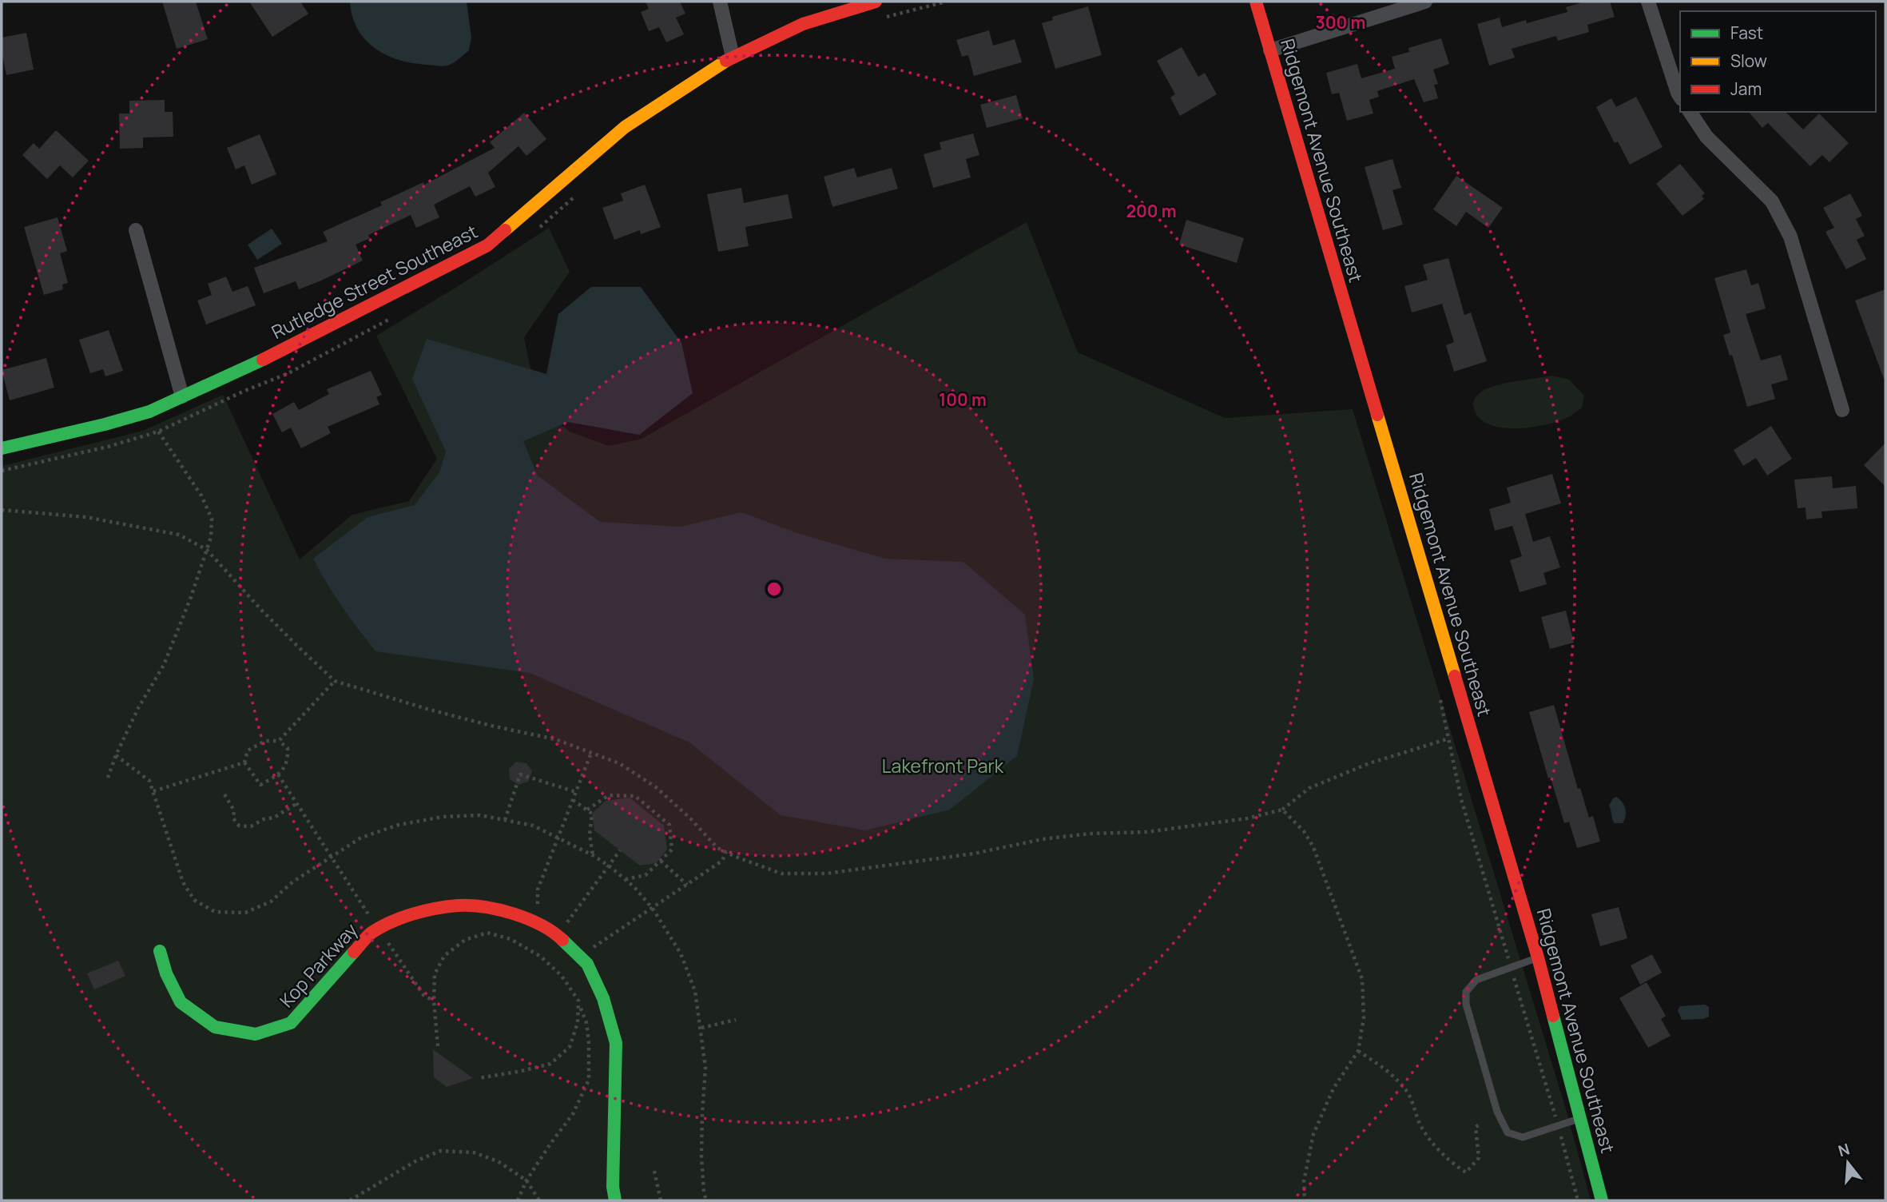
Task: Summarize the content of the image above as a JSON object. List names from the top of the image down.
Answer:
{
  "streets": {
    "street": ["Ridgemont Avenue Southeast", "Rutledge Street Southeast", "Kop Parkway"]
  },
  "parks": ["Lakefront Park"],
  "legend": ["Fast", "Slow", "Jam"],
  "north": "top",
  "rings": ["300 m", "200 m", "100 m"]
}
